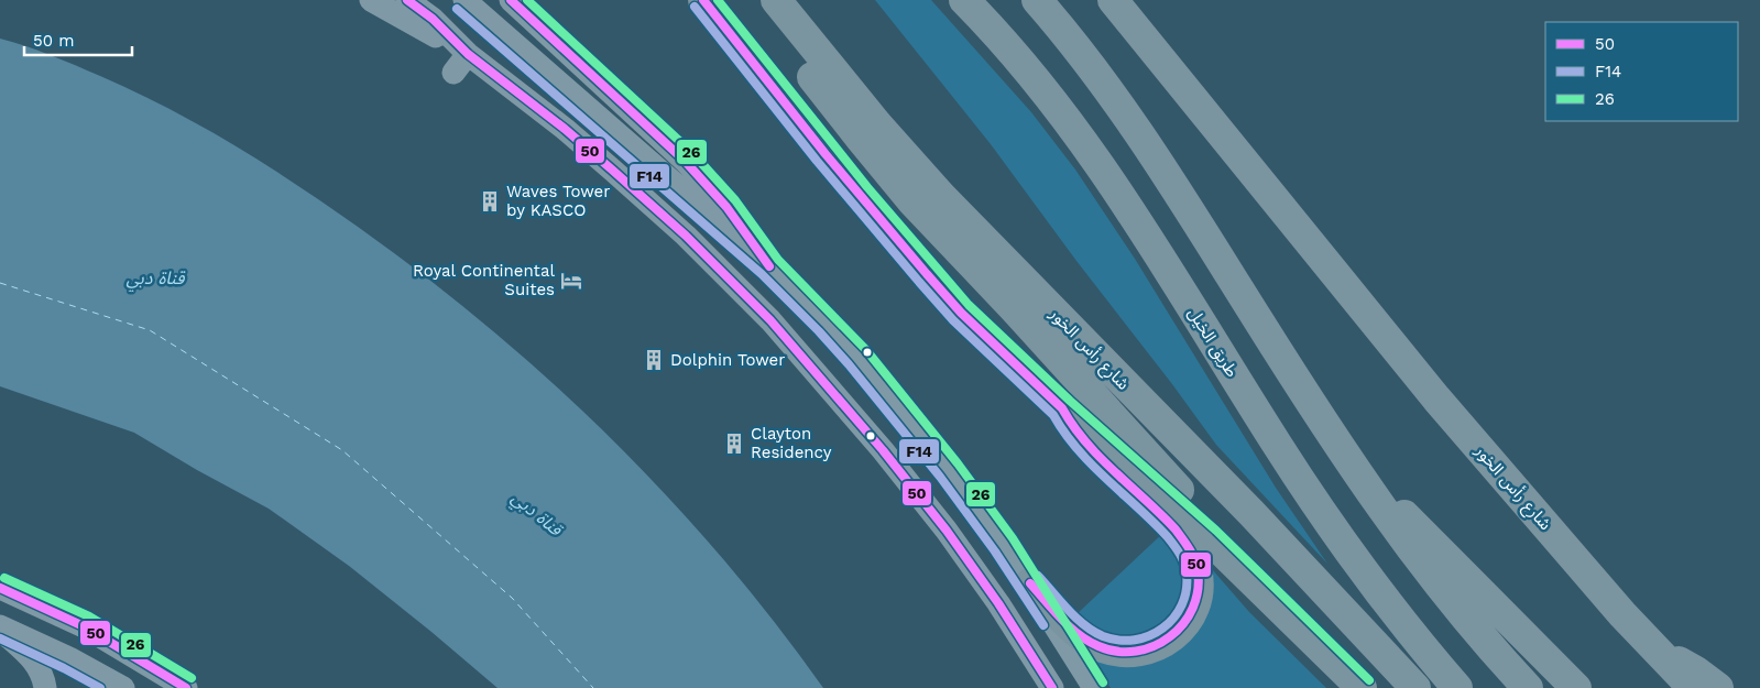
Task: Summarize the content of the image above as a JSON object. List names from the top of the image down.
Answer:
{
  "streets": {
    "highway": ["طريق الخيل", "شارع رأس الخور"]
  },
  "water": ["قناة دبي"],
  "places": {
    "building": ["Waves Tower by KASCO", "Dolphin Tower", "Clayton Residency"],
    "hotel": ["Royal Continental Suites"]
  },
  "lines": ["transit line 50", "transit line 26", "transit line F14"],
  "legend": ["50", "F14", "26"],
  "scale_bar": "50 m"
}
